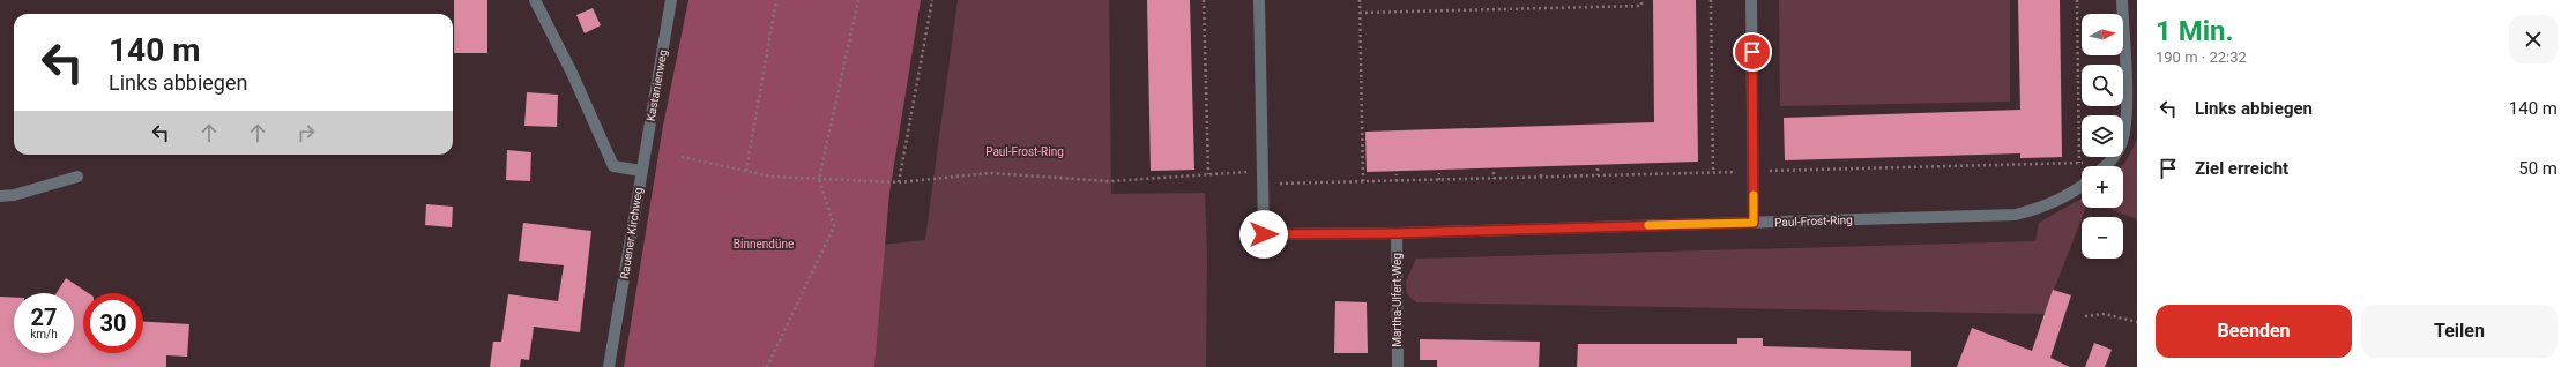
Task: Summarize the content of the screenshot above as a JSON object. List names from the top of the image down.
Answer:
{
  "streets": {
    "street": [
      "Kastanienweg",
      "Paul-Frost-Ring",
      "Rauener Kirchweg",
      "Martha-Ulfert-Weg"
    ]
  },
  "crossings": [
    ["Kastanienweg", "Rauener Kirchweg"],
    ["Paul-Frost-Ring", "Martha-Ulfert-Weg"]
  ],
  "parks": ["Paul-Frost-Ring", "Binnendüne"],
  "north": "right",
  "page": {
    "heading": ["1 Min.", "190 m · 22:32"],
    "map_buttons": ["+", "−"],
    "turn": ["140 m", "Links abbiegen"],
    "list": [
      {
        "name": "Links abbiegen",
        "value": "140 m"
      },
      {
        "name": "Ziel erreicht",
        "value": "50 m"
      }
    ],
    "speed": "27 km/h",
    "limit": "30",
    "buttons": ["Beenden", "Teilen"]
  }
}
